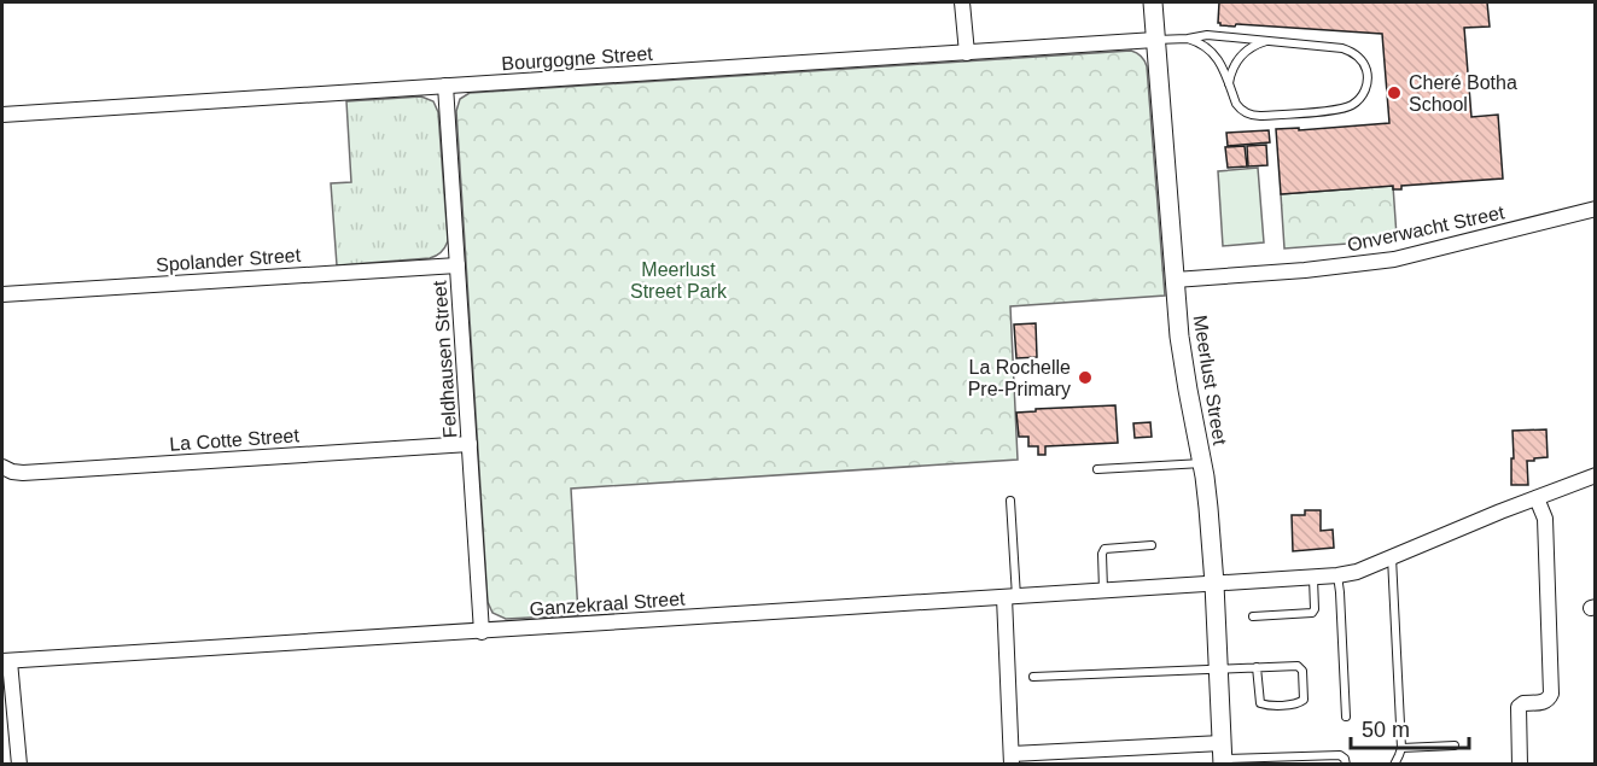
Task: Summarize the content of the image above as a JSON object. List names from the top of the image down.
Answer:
{
  "streets": {
    "street": [
      "Bourgogne Street",
      "Onverwacht Street",
      "Spolander Street",
      "Feldhausen Street",
      "Meerlust Street",
      "La Cotte Street",
      "Ganzekraal Street"
    ]
  },
  "crossings": [
    ["Bourgogne Street", "Feldhausen Street"],
    ["Bourgogne Street", "Meerlust Street"],
    ["Onverwacht Street", "Meerlust Street"],
    ["Spolander Street", "Feldhausen Street"],
    ["Feldhausen Street", "La Cotte Street"],
    ["Feldhausen Street", "Ganzekraal Street"],
    ["Meerlust Street", "Ganzekraal Street"]
  ],
  "parks": ["Meerlust Street Park"],
  "places": ["Cheré Botha School", "La Rochelle Pre-Primary"],
  "scale_bar": "50 m"
}
